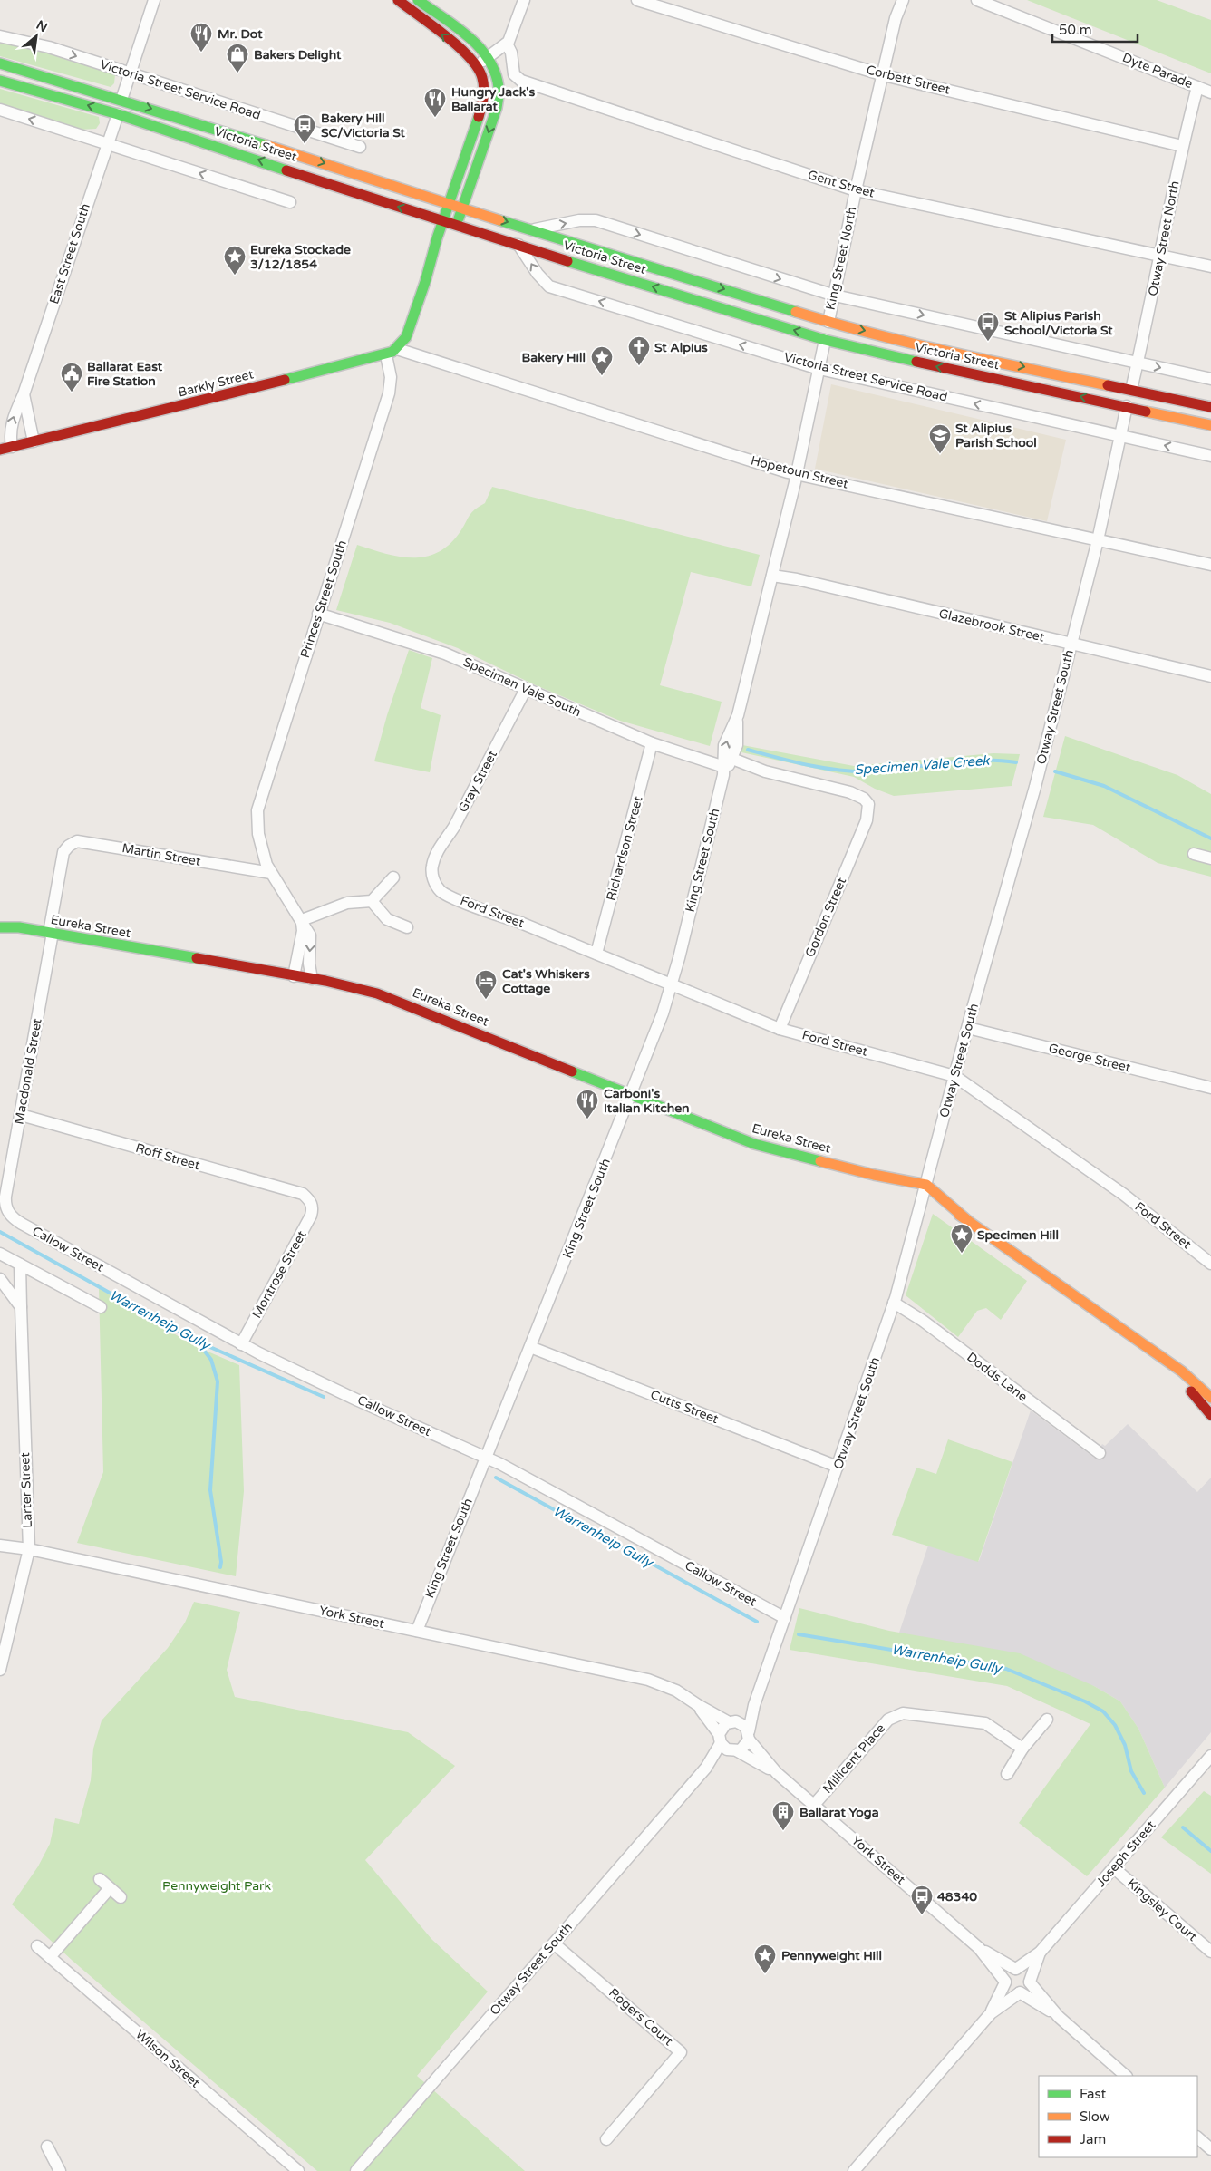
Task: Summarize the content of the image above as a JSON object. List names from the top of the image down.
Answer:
{
  "streets": {
    "main road": [
      "Victoria Street",
      "King Street North",
      "Barkly Street",
      "Eureka Street"
    ],
    "street": [
      "Dyte Parade",
      "Corbett Street",
      "Victoria Street Service Road",
      "Gent Street",
      "Otway Street North",
      "East Street South",
      "Hopetoun Street",
      "Princes Street South",
      "Glazebrook Street",
      "Specimen Vale South",
      "Otway Street South",
      "Gray Street",
      "Richardson Street",
      "Martin Street",
      "King Street South",
      "Ford Street",
      "Gordon Street",
      "George Street",
      "Macdonald Street",
      "Roff Street",
      "Callow Street",
      "Montrose Street",
      "Dodds Lane",
      "Cutts Street",
      "Larter Street",
      "York Street",
      "Millicent Place",
      "Joseph Street",
      "Kingsley Court",
      "Rogers Court",
      "Wilson Street"
    ]
  },
  "crossings": [
    ["Dyte Parade", "Otway Street North"],
    ["Corbett Street", "Otway Street North"],
    ["Corbett Street", "King Street North"],
    ["Victoria Street Service Road", "Victoria Street"],
    ["Victoria Street Service Road", "Otway Street South"],
    ["Victoria Street Service Road", "King Street South"],
    ["Victoria Street", "Otway Street North"],
    ["Victoria Street", "East Street South"],
    ["Victoria Street", "King Street North"],
    ["Victoria Street", "Otway Street South"],
    ["Victoria Street", "King Street South"],
    ["Gent Street", "Otway Street North"],
    ["Gent Street", "King Street North"],
    ["East Street South", "Barkly Street"],
    ["King Street North", "King Street South"],
    ["Barkly Street", "Princes Street South"],
    ["Hopetoun Street", "Otway Street South"],
    ["Hopetoun Street", "King Street South"],
    ["Princes Street South", "Specimen Vale South"],
    ["Princes Street South", "Martin Street"],
    ["Princes Street South", "Eureka Street"],
    ["Glazebrook Street", "Otway Street South"],
    ["Glazebrook Street", "King Street South"],
    ["Specimen Vale South", "Gray Street"],
    ["Specimen Vale South", "Richardson Street"],
    ["Specimen Vale South", "King Street South"],
    ["Specimen Vale South", "Gordon Street"],
    ["Otway Street South", "Ford Street"],
    ["Otway Street South", "Eureka Street"],
    ["Otway Street South", "George Street"],
    ["Otway Street South", "Callow Street"],
    ["Otway Street South", "Dodds Lane"],
    ["Otway Street South", "Cutts Street"],
    ["Otway Street South", "York Street"],
    ["Otway Street South", "Rogers Court"],
    ["Gray Street", "Ford Street"],
    ["Richardson Street", "Ford Street"],
    ["Martin Street", "Macdonald Street"],
    ["King Street South", "Ford Street"],
    ["King Street South", "Eureka Street"],
    ["King Street South", "Callow Street"],
    ["King Street South", "Cutts Street"],
    ["King Street South", "York Street"],
    ["Ford Street", "Gordon Street"],
    ["Eureka Street", "Macdonald Street"],
    ["Macdonald Street", "Roff Street"],
    ["Macdonald Street", "Callow Street"],
    ["Roff Street", "Montrose Street"],
    ["Callow Street", "Montrose Street"],
    ["Larter Street", "York Street"],
    ["York Street", "Millicent Place"],
    ["York Street", "Joseph Street"],
    ["Joseph Street", "Kingsley Court"]
  ],
  "water": ["Specimen Vale Creek", "Warrenheip Gully"],
  "parks": ["Pennyweight Park"],
  "places": {
    "restaurant": ["Mr. Dot", "Hungry Jack's Ballarat", "Carboni's Italian Kitchen"],
    "shop": ["Bakers Delight"],
    "bus stop": ["Bakery Hill SC/Victoria St", "St Alipius Parish School/Victoria St", "48340"],
    "place": [
      "Eureka Stockade 3/12/1854",
      "Bakery Hill",
      "Specimen Hill",
      "Pennyweight Hill"
    ],
    "church": ["St Alpius"],
    "public building": ["Ballarat East Fire Station"],
    "school or university": ["St Alipius Parish School"],
    "hotel": ["Cat's Whiskers Cottage"],
    "building": ["Ballarat Yoga"]
  },
  "legend": ["Fast", "Slow", "Jam"],
  "scale_bar": "50 m",
  "north": "top right"
}
